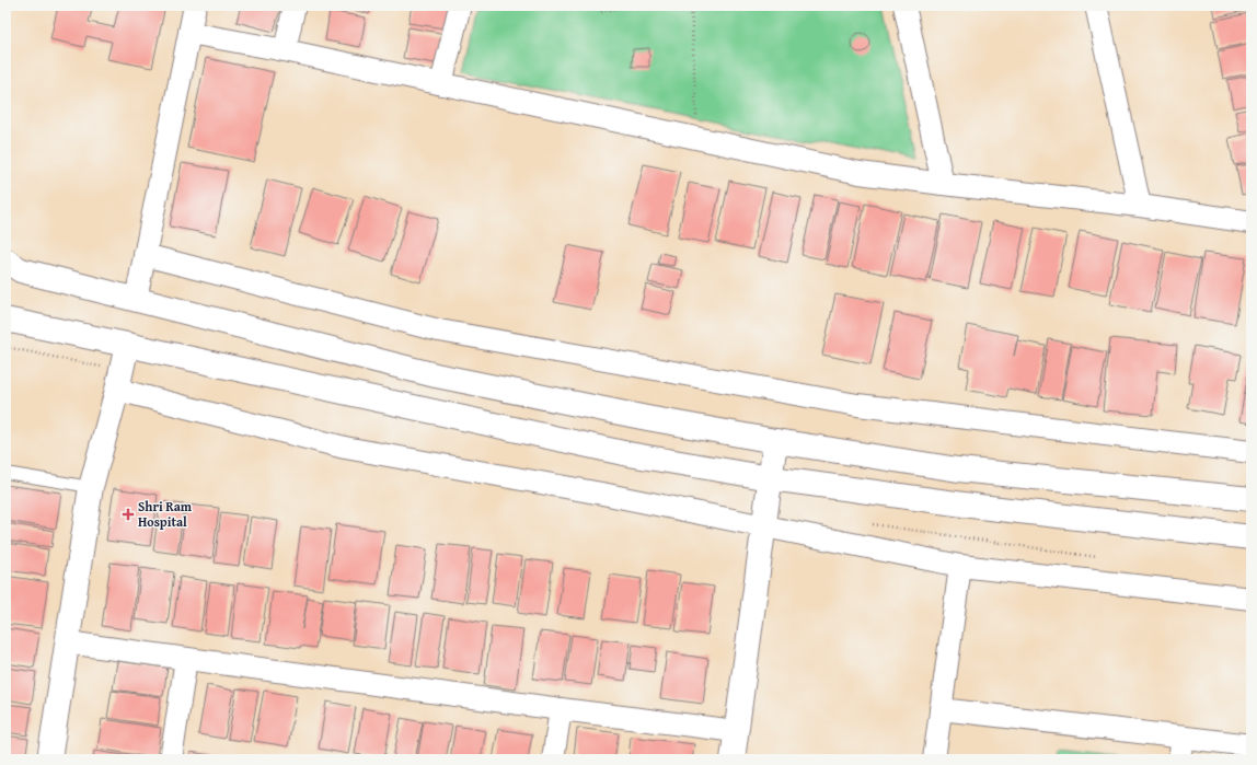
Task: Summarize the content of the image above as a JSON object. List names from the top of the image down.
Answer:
{
  "places": {
    "health": ["Shri Ram Hospital"]
  }
}
